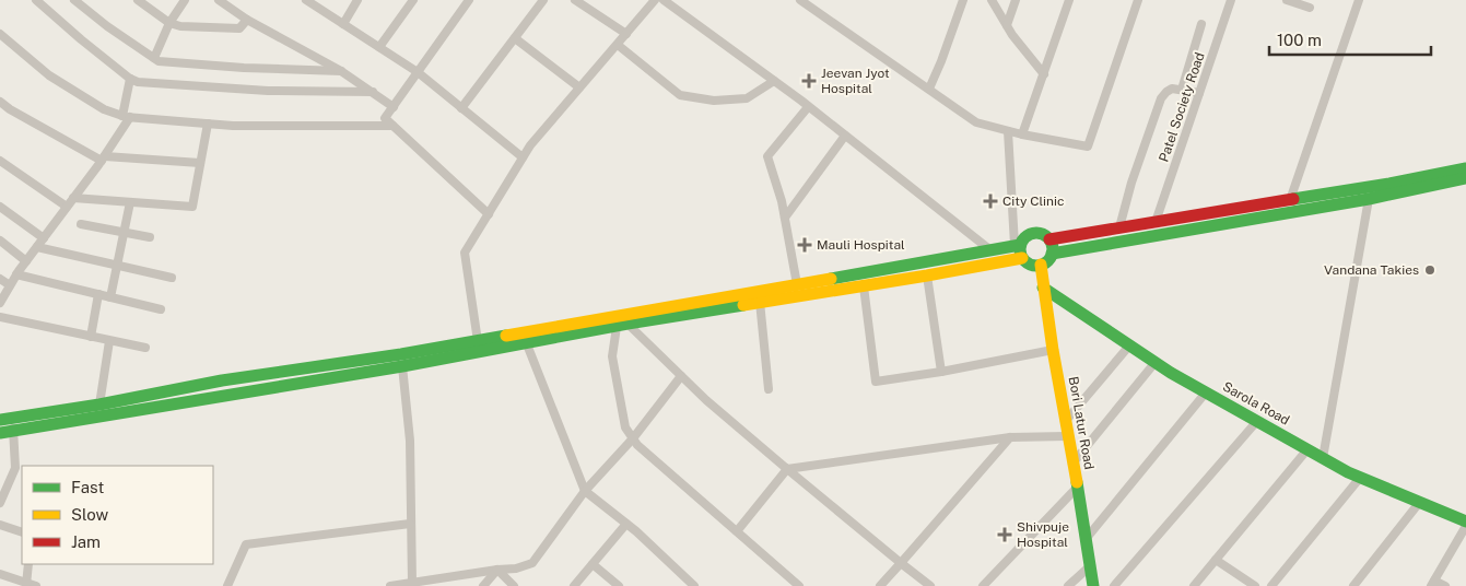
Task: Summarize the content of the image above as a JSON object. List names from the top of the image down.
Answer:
{
  "streets": {
    "main road": ["Sarola Road", "Bori Latur Road"],
    "street": ["Patel Society Road"]
  },
  "crossings": [
    ["Sarola Road", "Bori Latur Road"]
  ],
  "places": {
    "health": [
      "Jeevan Jyot Hospital",
      "City Clinic",
      "Mauli Hospital",
      "Shivpuje Hospital"
    ],
    "other": ["Vandana Takies"]
  },
  "legend": ["Fast", "Slow", "Jam"],
  "scale_bar": "100 m"
}
